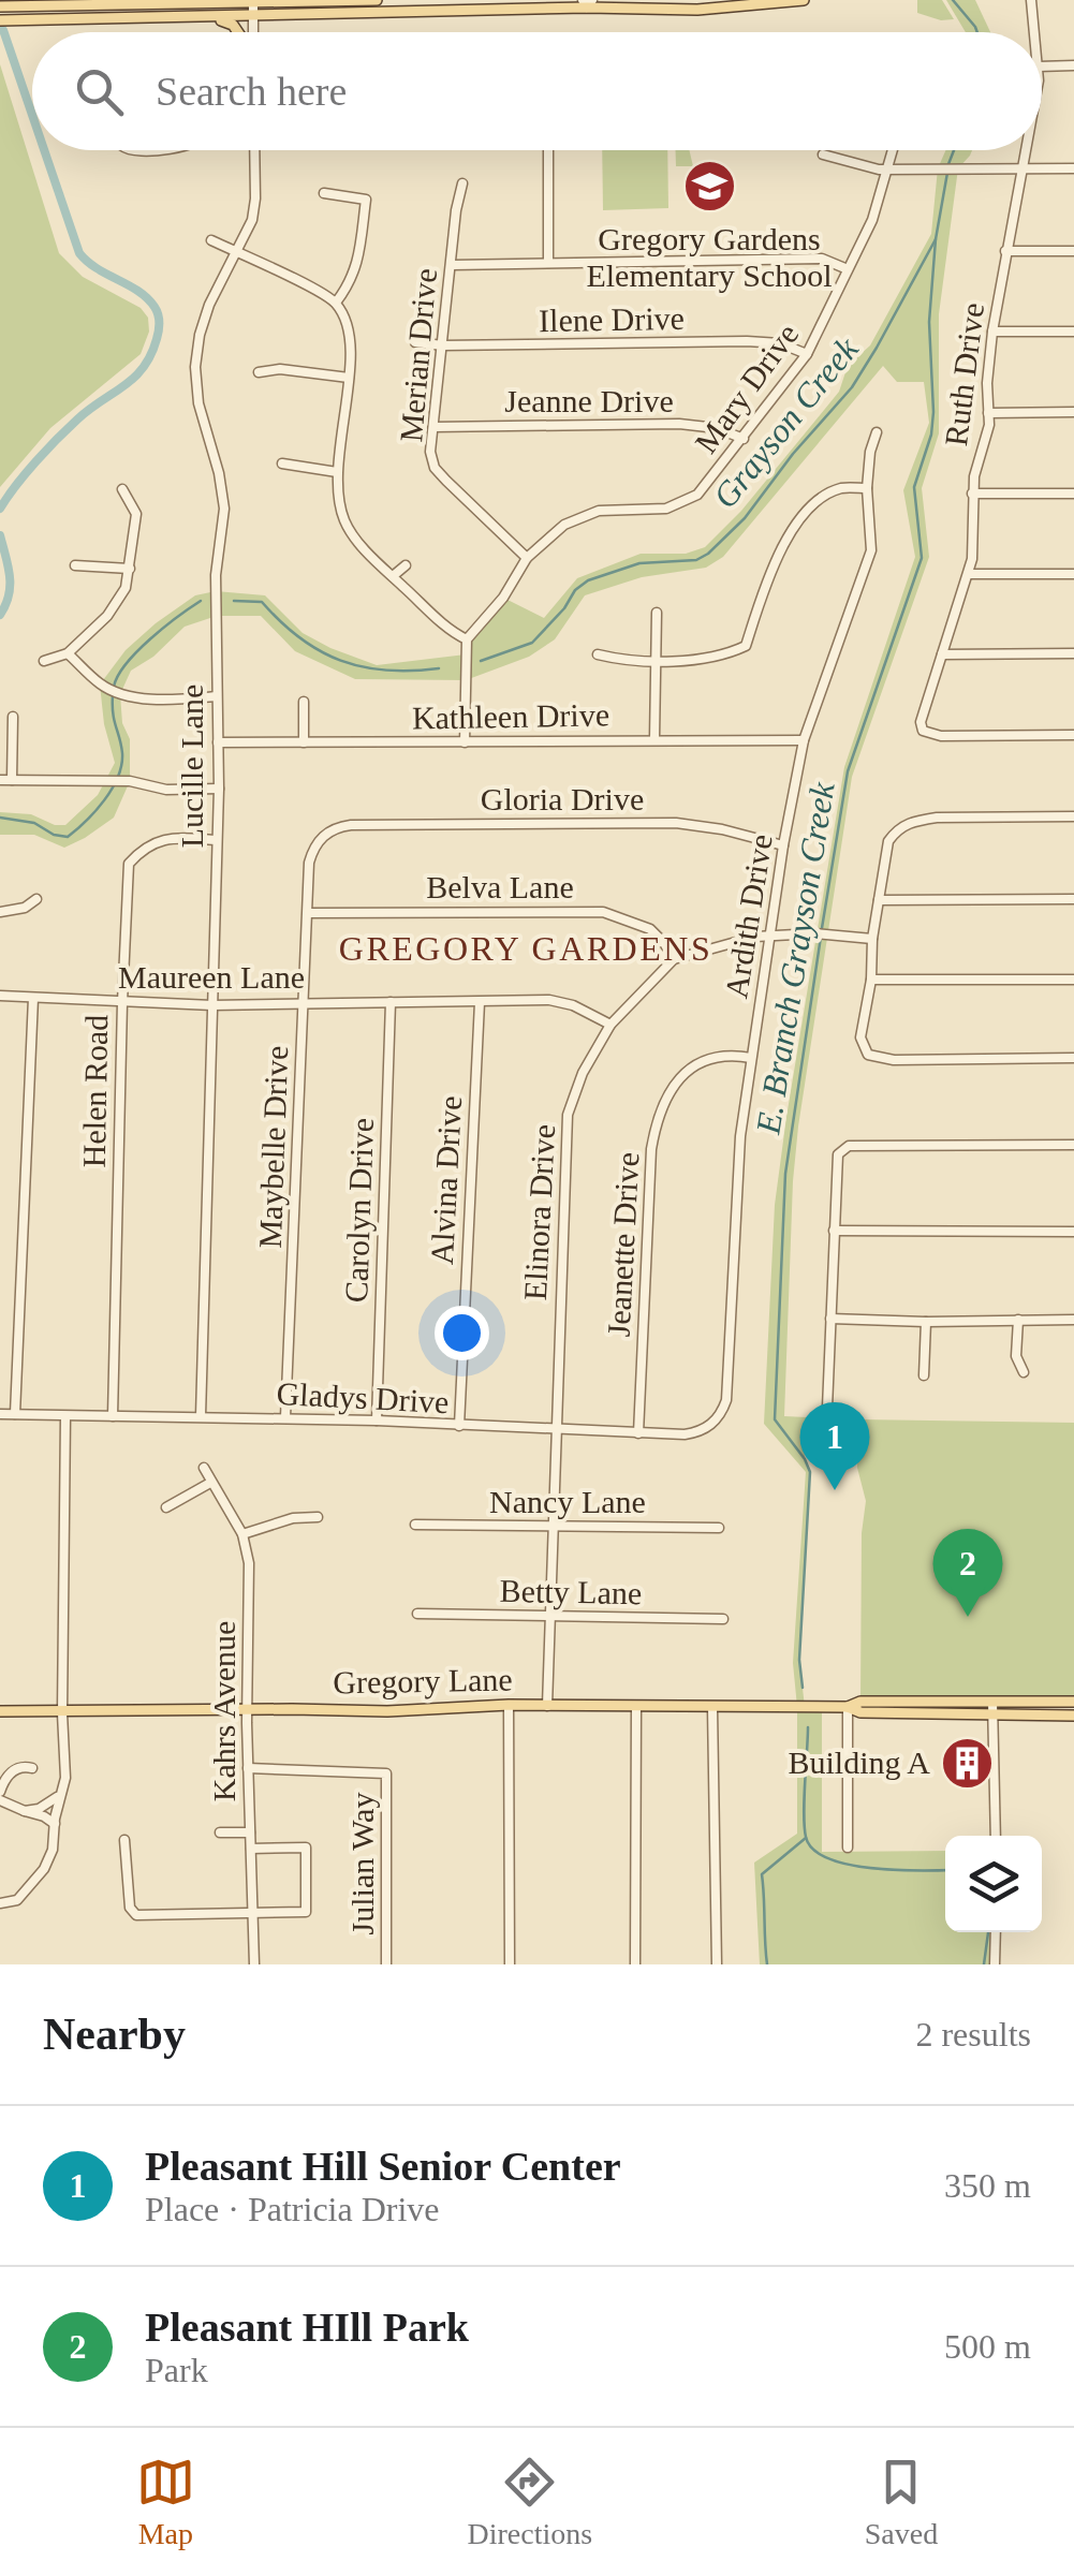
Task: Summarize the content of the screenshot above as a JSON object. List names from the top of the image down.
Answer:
{
  "streets": {
    "main road": ["Gregory Lane"],
    "street": [
      "Ilene Drive",
      "Merian Drive",
      "Ruth Drive",
      "Mary Drive",
      "Jeanne Drive",
      "Kathleen Drive",
      "Lucille Lane",
      "Gloria Drive",
      "Belva Lane",
      "Ardith Drive",
      "Maureen Lane",
      "Helen Road",
      "Maybelle Drive",
      "Alvina Drive",
      "Carolyn Drive",
      "Elinora Drive",
      "Jeanette Drive",
      "Gladys Drive",
      "Nancy Lane",
      "Betty Lane",
      "Kahrs Avenue",
      "Julian Way"
    ]
  },
  "crossings": [
    ["Ilene Drive", "Merian Drive"],
    ["Ilene Drive", "Mary Drive"],
    ["Merian Drive", "Mary Drive"],
    ["Merian Drive", "Jeanne Drive"],
    ["Mary Drive", "Jeanne Drive"],
    ["Kathleen Drive", "Lucille Lane"],
    ["Kathleen Drive", "Ardith Drive"],
    ["Lucille Lane", "Maureen Lane"],
    ["Lucille Lane", "Helen Road"],
    ["Lucille Lane", "Gladys Drive"],
    ["Gloria Drive", "Ardith Drive"],
    ["Gloria Drive", "Maybelle Drive"],
    ["Belva Lane", "Maybelle Drive"],
    ["Belva Lane", "Elinora Drive"],
    ["Ardith Drive", "Jeanette Drive"],
    ["Ardith Drive", "Gladys Drive"],
    ["Maureen Lane", "Helen Road"],
    ["Maureen Lane", "Maybelle Drive"],
    ["Maureen Lane", "Alvina Drive"],
    ["Maureen Lane", "Carolyn Drive"],
    ["Maureen Lane", "Elinora Drive"],
    ["Helen Road", "Gladys Drive"],
    ["Maybelle Drive", "Gladys Drive"],
    ["Alvina Drive", "Gladys Drive"],
    ["Carolyn Drive", "Gladys Drive"],
    ["Elinora Drive", "Gladys Drive"],
    ["Elinora Drive", "Nancy Lane"],
    ["Elinora Drive", "Betty Lane"],
    ["Elinora Drive", "Gregory Lane"],
    ["Jeanette Drive", "Gladys Drive"],
    ["Gregory Lane", "Kahrs Avenue"],
    ["Kahrs Avenue", "Julian Way"]
  ],
  "districts": ["GREGORY GARDENS"],
  "water": ["Grayson Creek", "E. Branch Grayson Creek"],
  "places": {
    "school or university": ["Gregory Gardens Elementary School"],
    "building": ["Building A"]
  },
  "page": {
    "search": "Search here",
    "pins": ["1", "2"],
    "heading": ["Nearby", "2 results"],
    "list": [
      {
        "mark": "1",
        "name": "Pleasant Hill Senior Center",
        "note": "Place · Patricia Drive",
        "value": "350 m"
      },
      {
        "mark": "2",
        "name": "Pleasant HIll Park",
        "note": "Park",
        "value": "500 m"
      }
    ],
    "nav": ["Map", "Directions", "Saved"]
  }
}
